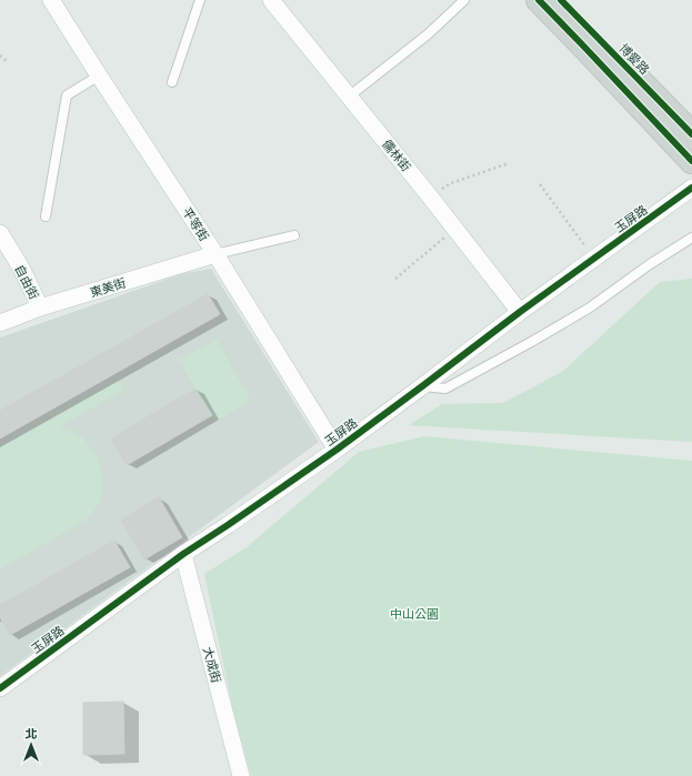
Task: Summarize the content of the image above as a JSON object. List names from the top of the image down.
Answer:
{
  "streets": {
    "main road": ["博愛路"],
    "street": [
      "儒林街",
      "玉屏路",
      "平等街",
      "自由街",
      "東美街",
      "大成街"
    ]
  },
  "crossings": [
    ["儒林街", "玉屏路"],
    ["玉屏路", "平等街"],
    ["玉屏路", "大成街"],
    ["平等街", "東美街"],
    ["自由街", "東美街"]
  ],
  "parks": ["中山公園"],
  "north": "top"
}
